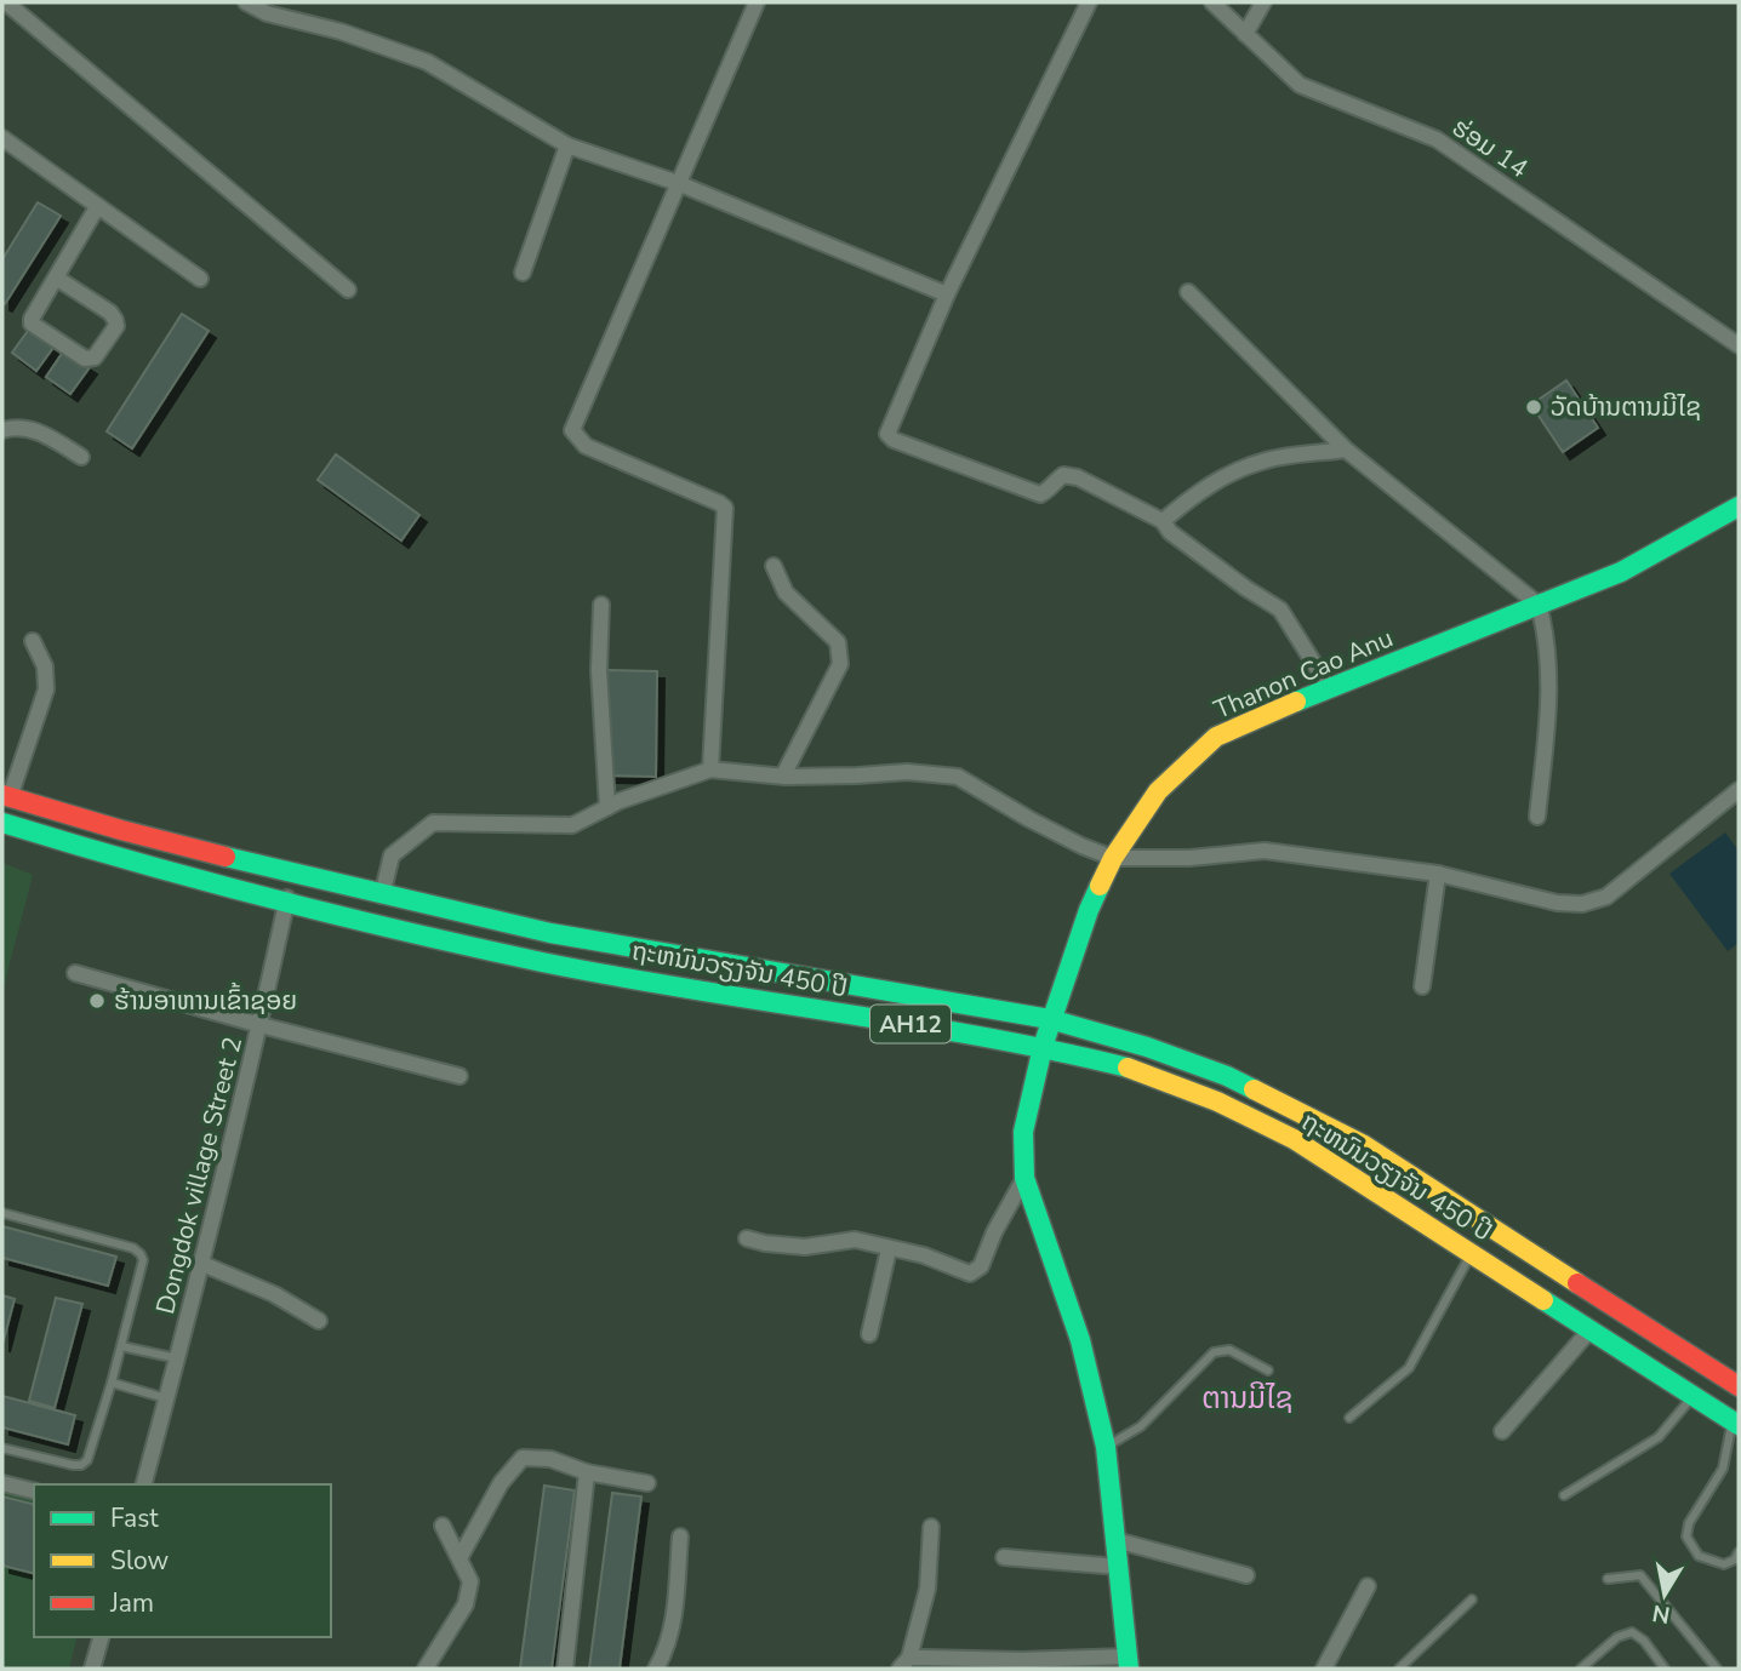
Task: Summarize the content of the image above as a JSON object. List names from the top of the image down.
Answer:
{
  "streets": {
    "main road": ["Thanon Cao Anu", "ຖະຫນົນວຽງຈັນ 450 ປີ", "AH12"],
    "street": ["ຮ່ອມ 14", "Dongdok village Street 2"]
  },
  "crossings": [
    ["Thanon Cao Anu", "ຖະຫນົນວຽງຈັນ 450 ປີ"],
    ["ຖະຫນົນວຽງຈັນ 450 ປີ", "Dongdok village Street 2"]
  ],
  "districts": ["ຕານມີໄຊ"],
  "places": ["ວັດບ້ານຕານມີໄຊ", "ຮ້ານອາຫານເຂົ້າຊອຍ"],
  "legend": ["Fast", "Slow", "Jam"],
  "north": "bottom"
}
